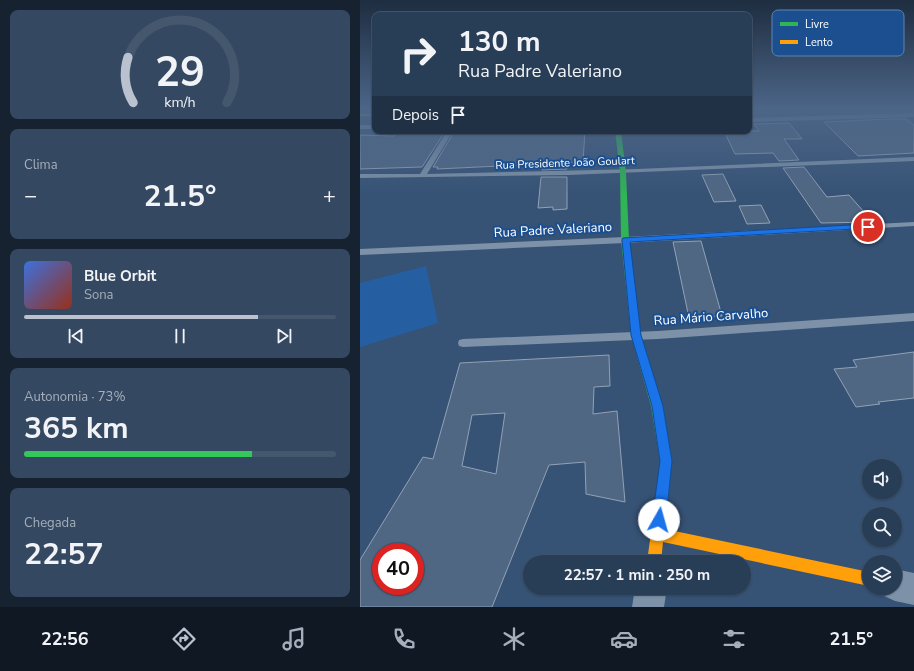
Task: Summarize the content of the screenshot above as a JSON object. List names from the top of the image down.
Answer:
{
  "streets": {
    "lane": ["Rua Presidente João Goulart", "Rua Padre Valeriano", "Rua Mário Carvalho"]
  },
  "legend": ["Livre", "Lento"],
  "page": {
    "turn": ["130 m", "Rua Padre Valeriano"],
    "then": "Depois",
    "tile": [
      "Clima",
      ["Autonomia · 73%", "365 km"],
      ["Chegada", "22:57"]
    ],
    "heat": ["−", "21.5°", "+"],
    "song": ["Blue Orbit", "Sona"],
    "limit": "40",
    "trip": "22:57 · 1 min · 250 m",
    "tabs": ["22:56", "21.5°"],
    "gauge": ["29", "km/h"]
  }
}
